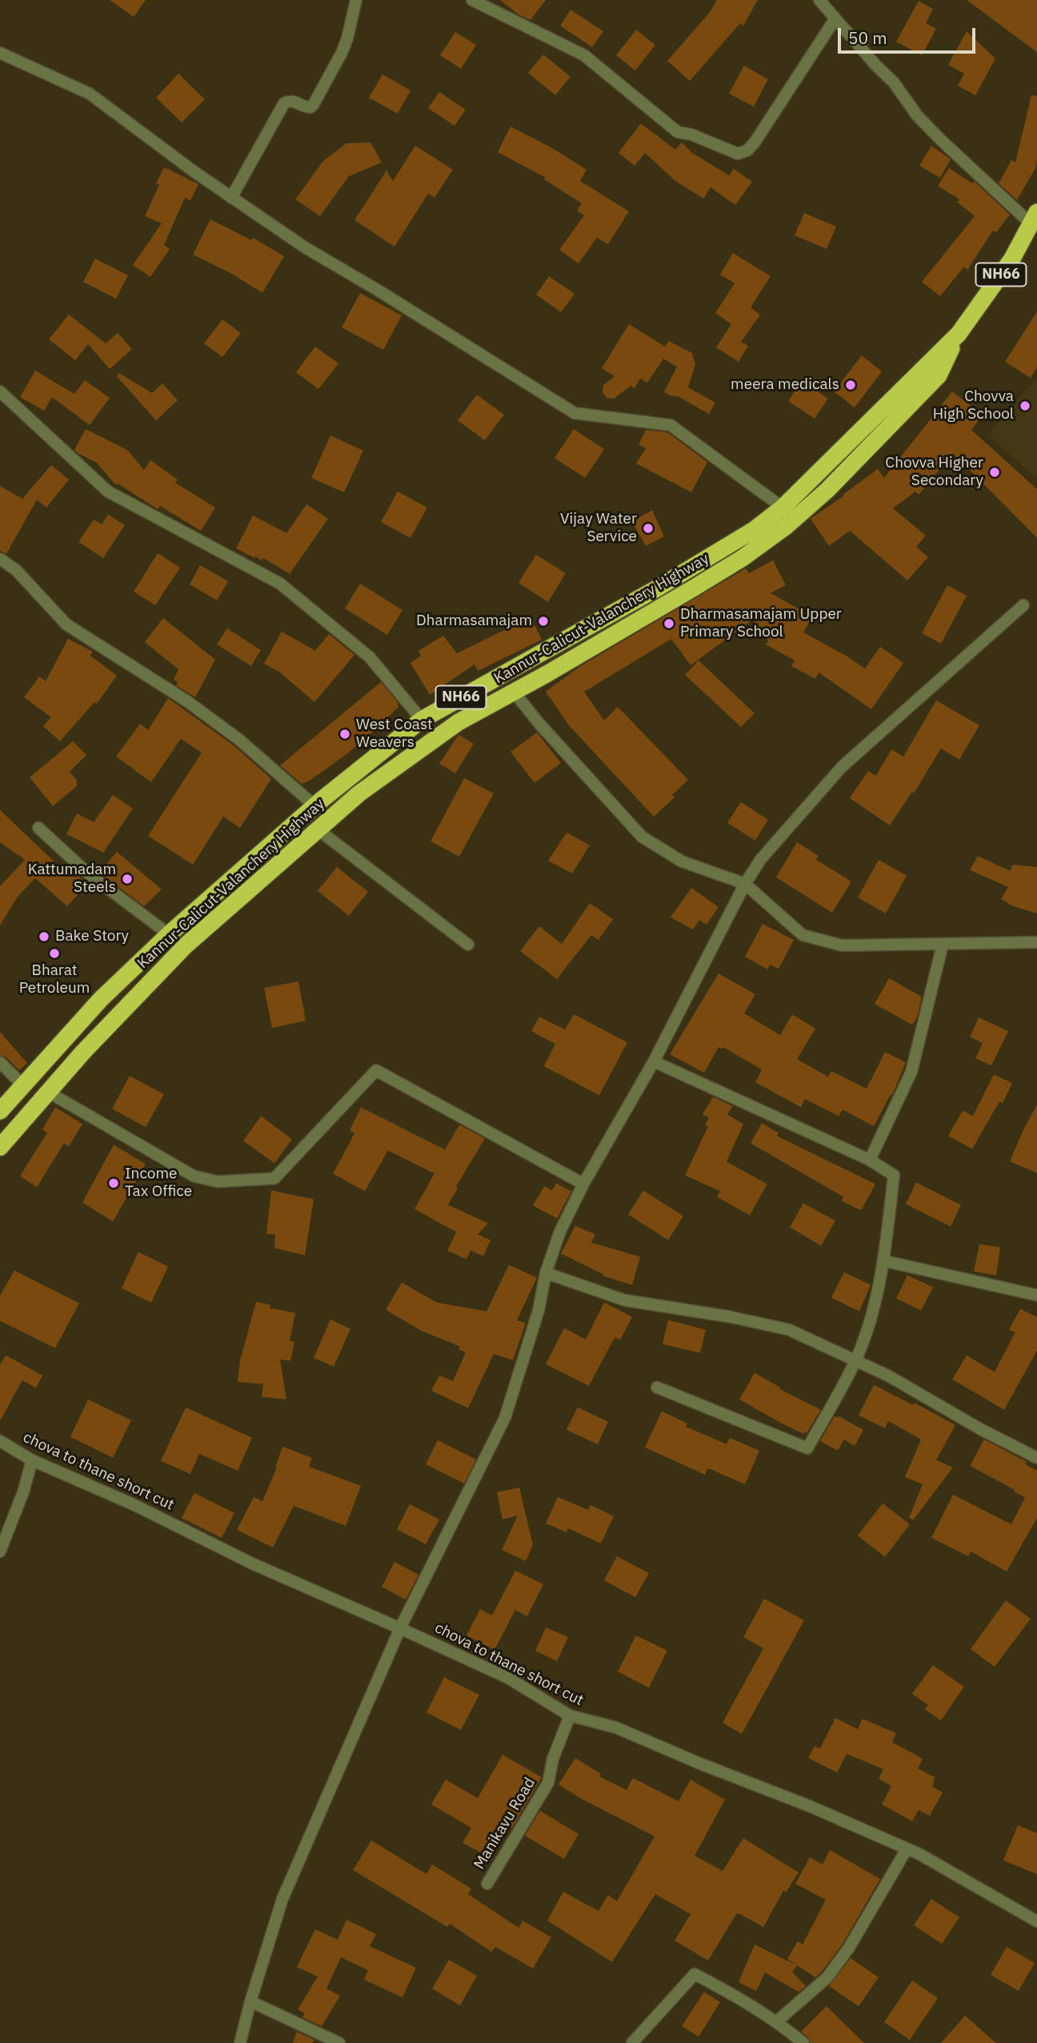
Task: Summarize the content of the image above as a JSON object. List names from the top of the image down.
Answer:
{
  "streets": {
    "highway": ["NH66", "Kannur-Calicut-Valanchery Highway"],
    "street": ["chova to thane short cut", "Manikavu Road"]
  },
  "crossings": [
    ["chova to thane short cut", "Manikavu Road"]
  ],
  "places": [
    "meera medicals",
    "Chovva High School",
    "Chovva Higher Secondary",
    "Vijay Water Service",
    "Dharmasamajam",
    "Dharmasamajam Upper Primary School",
    "West Coast Weavers",
    "Kattumadam Steels",
    "Bake Story",
    "Bharat Petroleum",
    "Income Tax Office"
  ],
  "scale_bar": "50 m"
}
